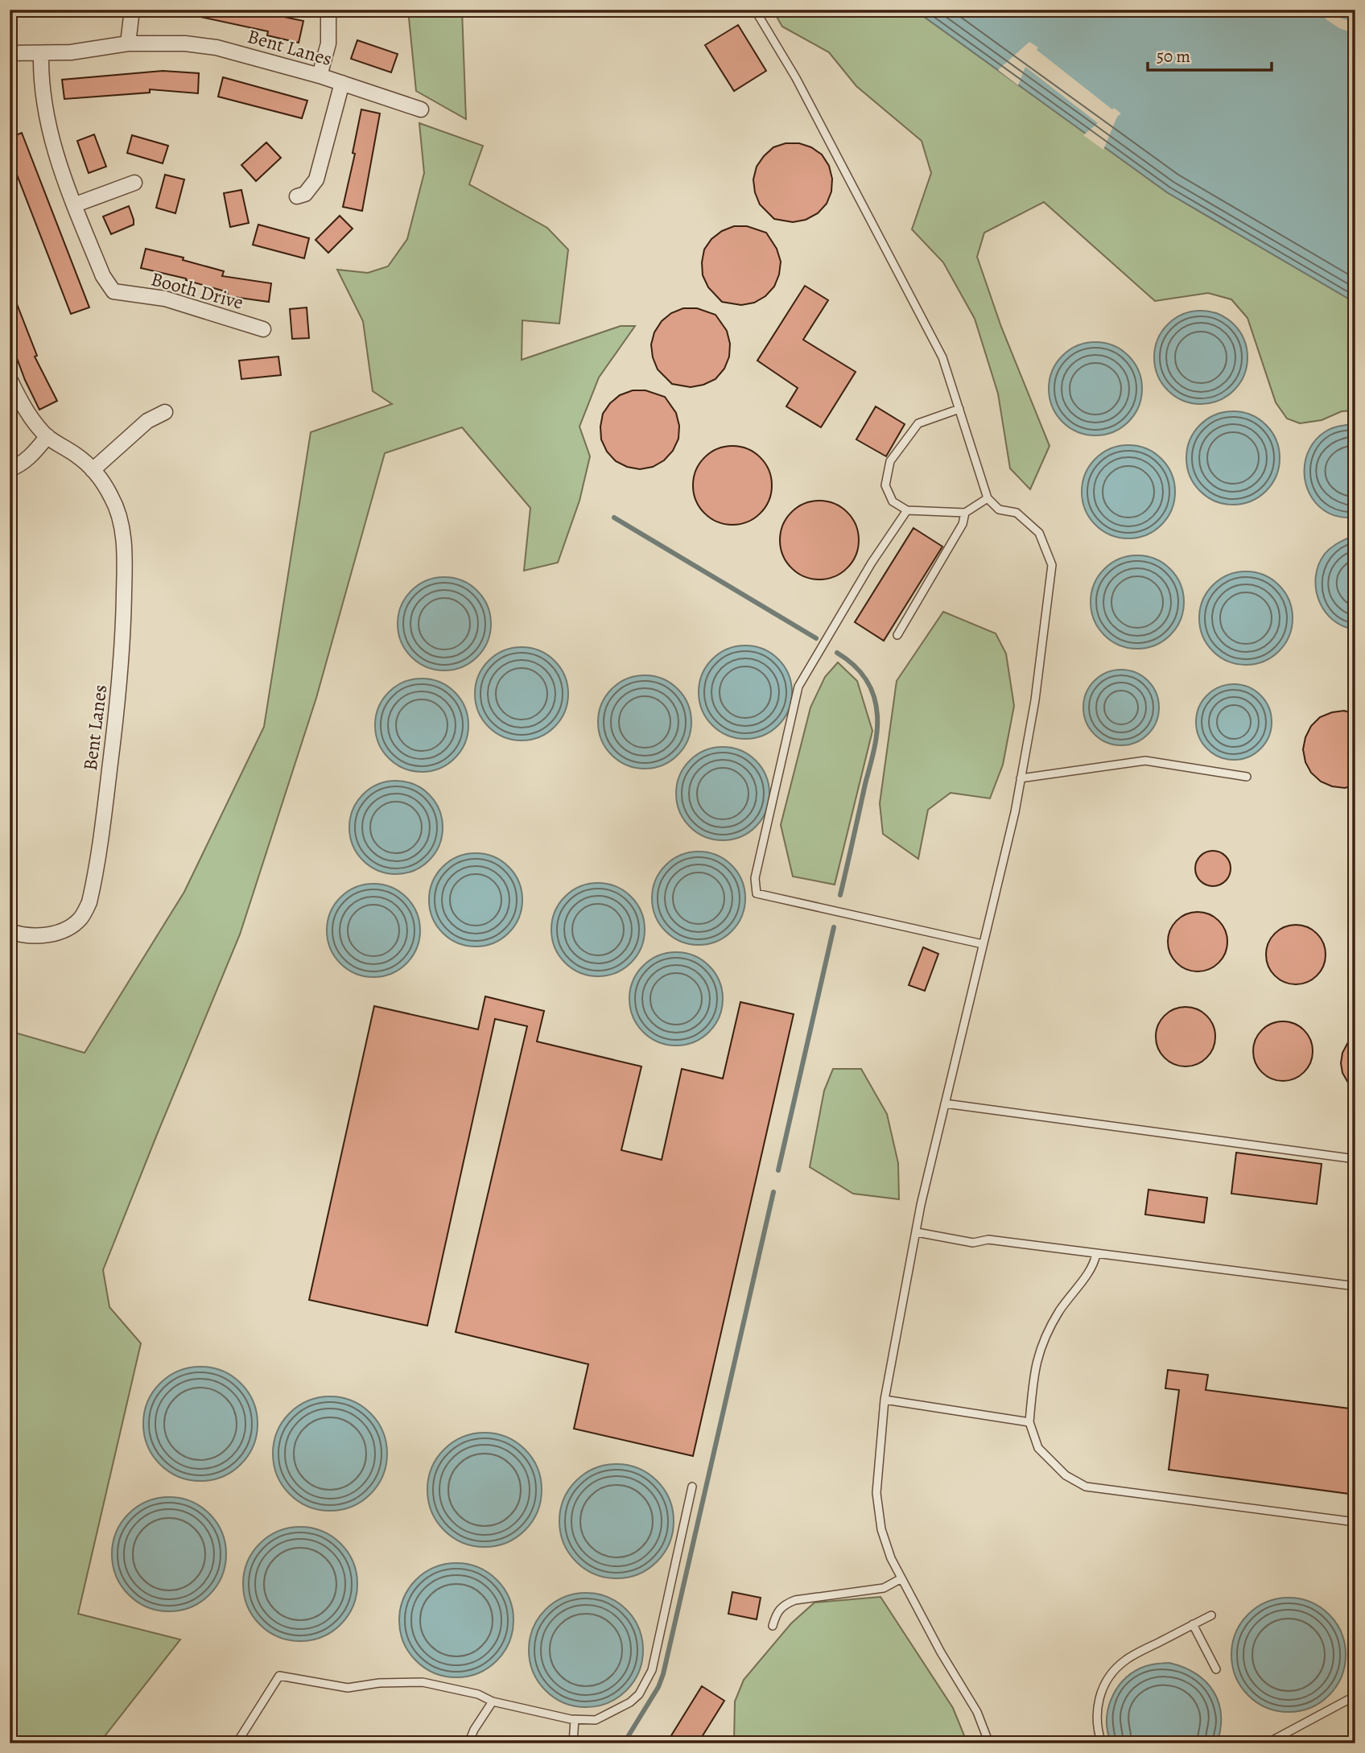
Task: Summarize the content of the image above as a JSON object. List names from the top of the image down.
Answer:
{
  "streets": {
    "street": ["Bent Lanes", "Booth Drive"]
  },
  "crossings": [
    ["Bent Lanes", "Booth Drive"]
  ],
  "scale_bar": "50 m"
}
